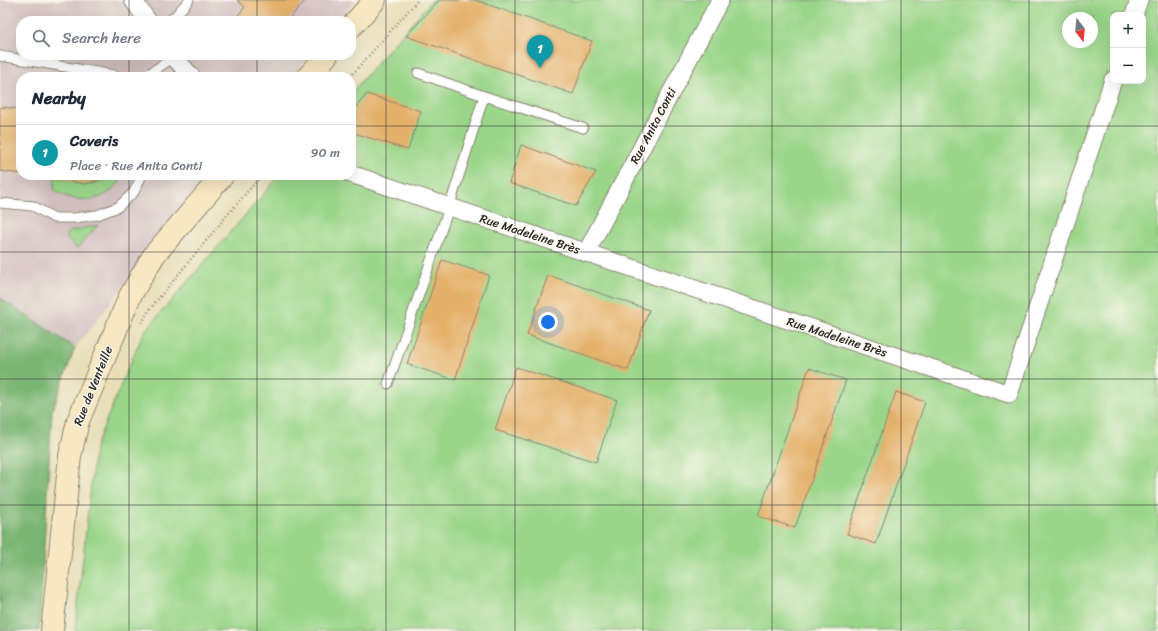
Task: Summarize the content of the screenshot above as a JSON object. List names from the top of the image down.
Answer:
{
  "streets": {
    "street": ["Rue Anita Conti", "Rue Madeleine Brès", "Rue de Venteille"]
  },
  "crossings": [
    ["Rue Anita Conti", "Rue Madeleine Brès"]
  ],
  "north": "bottom",
  "page": {
    "map_buttons": ["+", "−"],
    "search": "Search here",
    "pins": "1",
    "heading": "Nearby",
    "list": [
      {
        "mark": "1",
        "name": "Coveris",
        "note": "Place · Rue Anita Conti",
        "value": "90 m"
      }
    ]
  }
}
